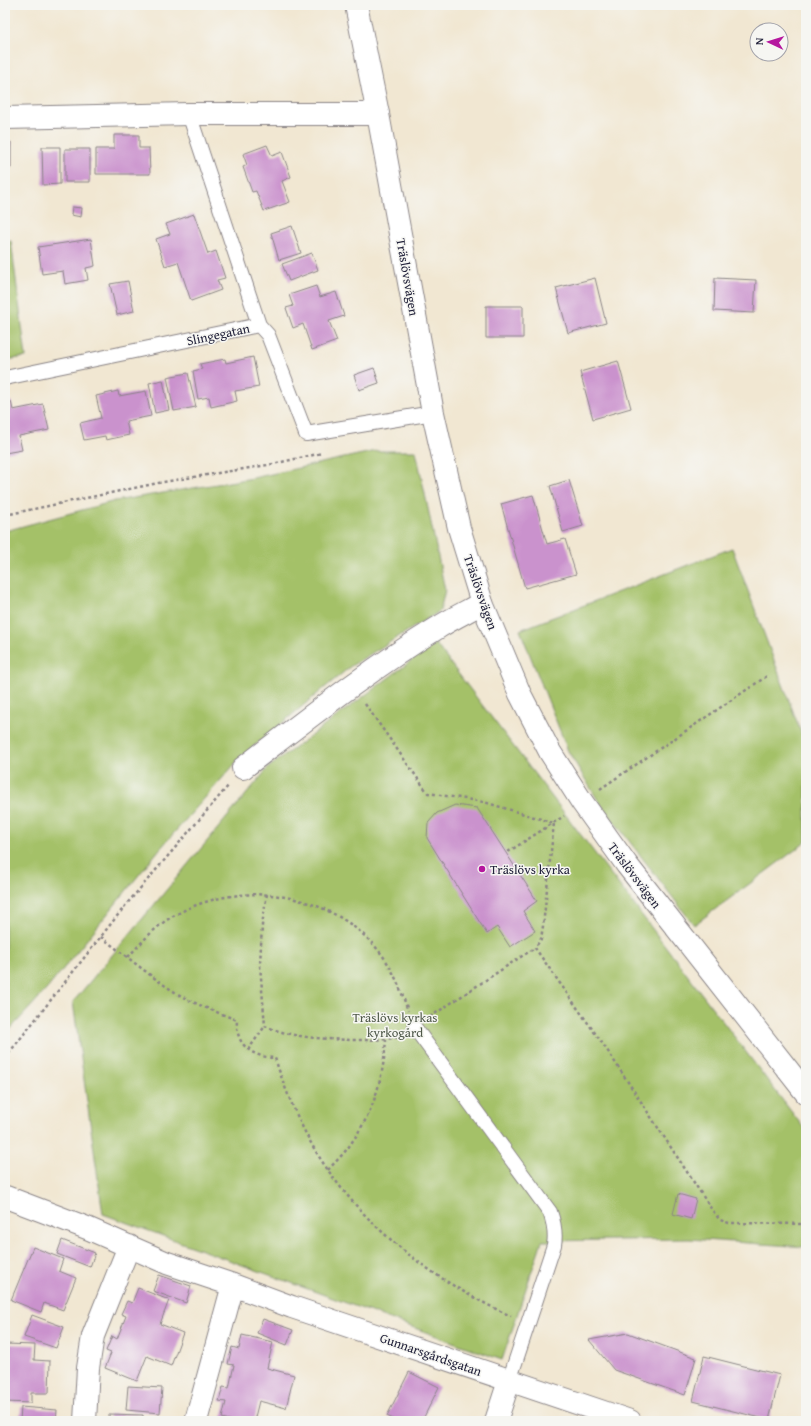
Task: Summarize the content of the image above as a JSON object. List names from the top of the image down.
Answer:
{
  "streets": {
    "street": ["Träslövsvägen", "Gunnarsgårdsgatan"],
    "lane": ["Slingegatan"]
  },
  "parks": ["Träslövs kyrkas kyrkogård"],
  "places": ["Träslövs kyrka"],
  "north": "left"
}
